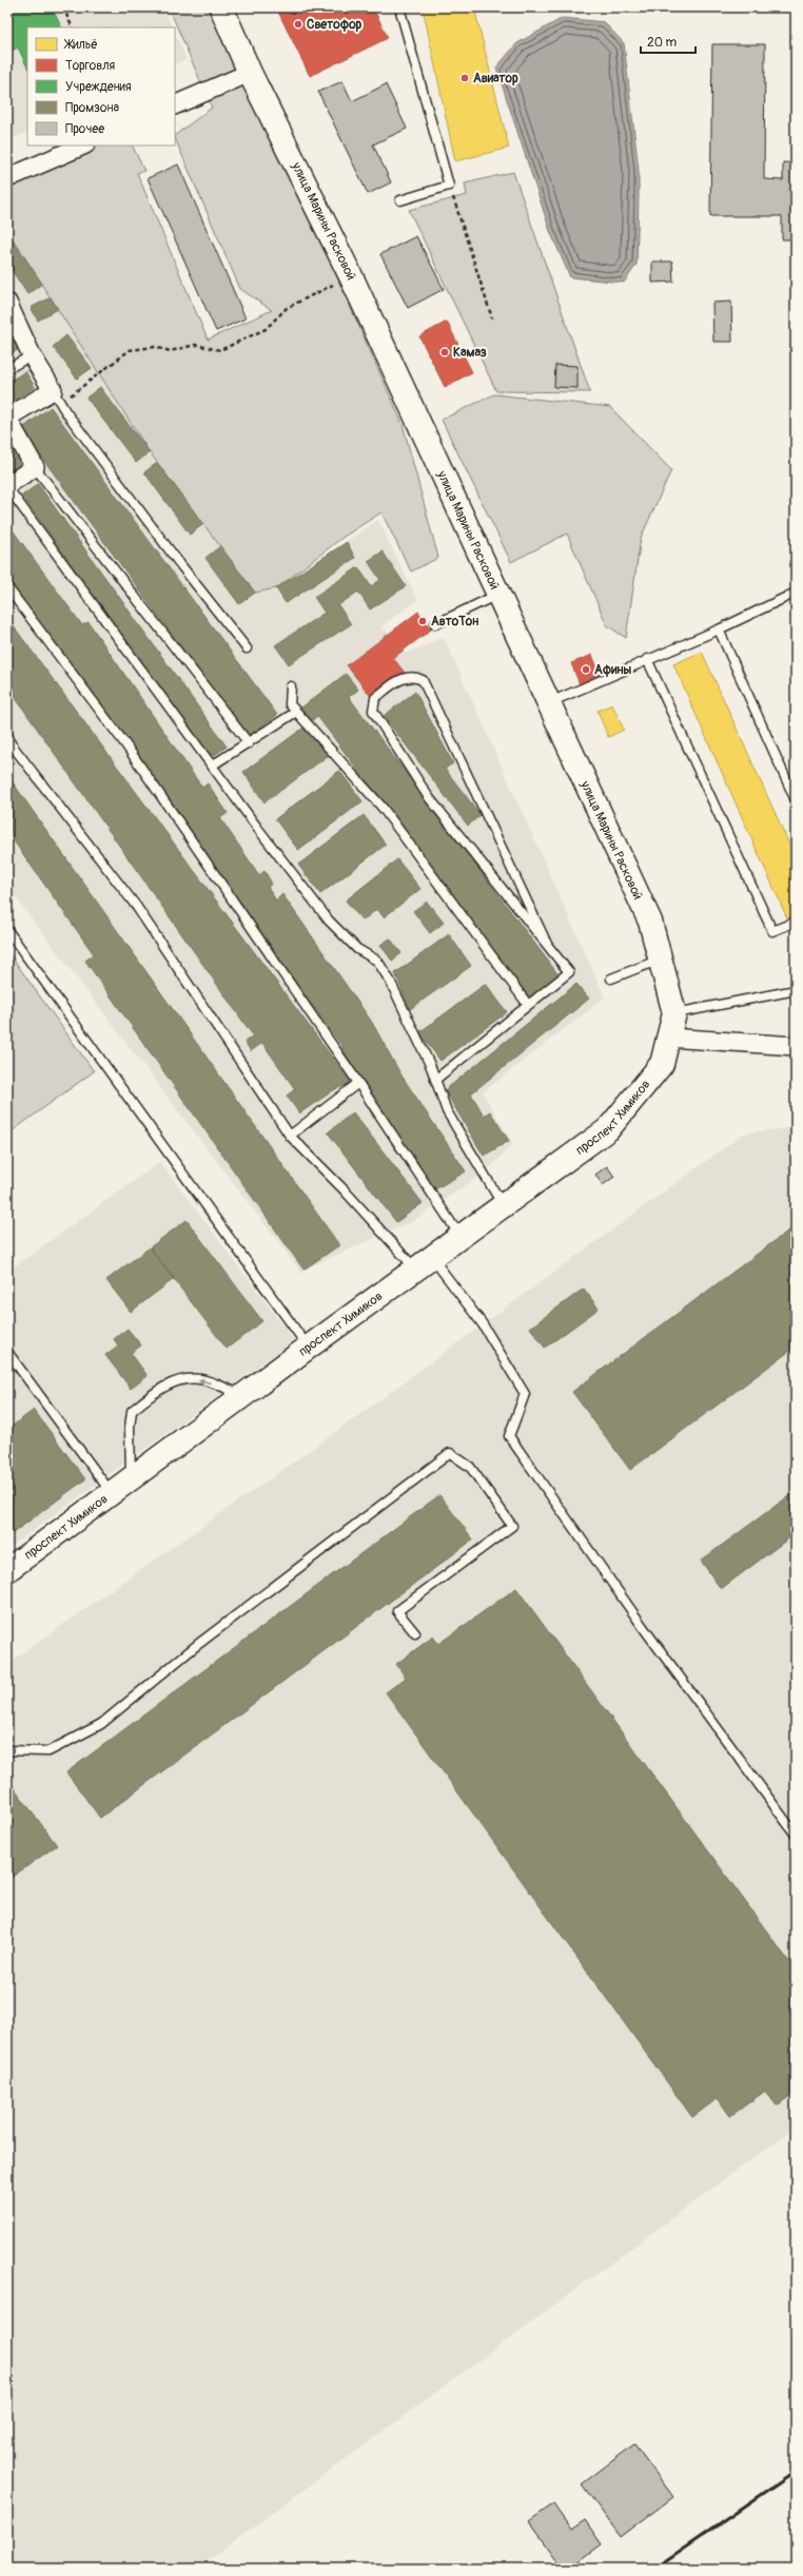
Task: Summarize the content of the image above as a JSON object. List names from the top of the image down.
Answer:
{
  "streets": {
    "main road": ["улица Марины Расковой", "проспект Химиков"]
  },
  "crossings": [
    ["улица Марины Расковой", "проспект Химиков"]
  ],
  "places": [
    "Светофор",
    "Авиатор",
    "Камаз",
    "АвтоТон",
    "Афины"
  ],
  "legend": [
    "Жильё",
    "Торговля",
    "Учреждения",
    "Промзона",
    "Прочее"
  ],
  "scale_bar": "20 m"
}
